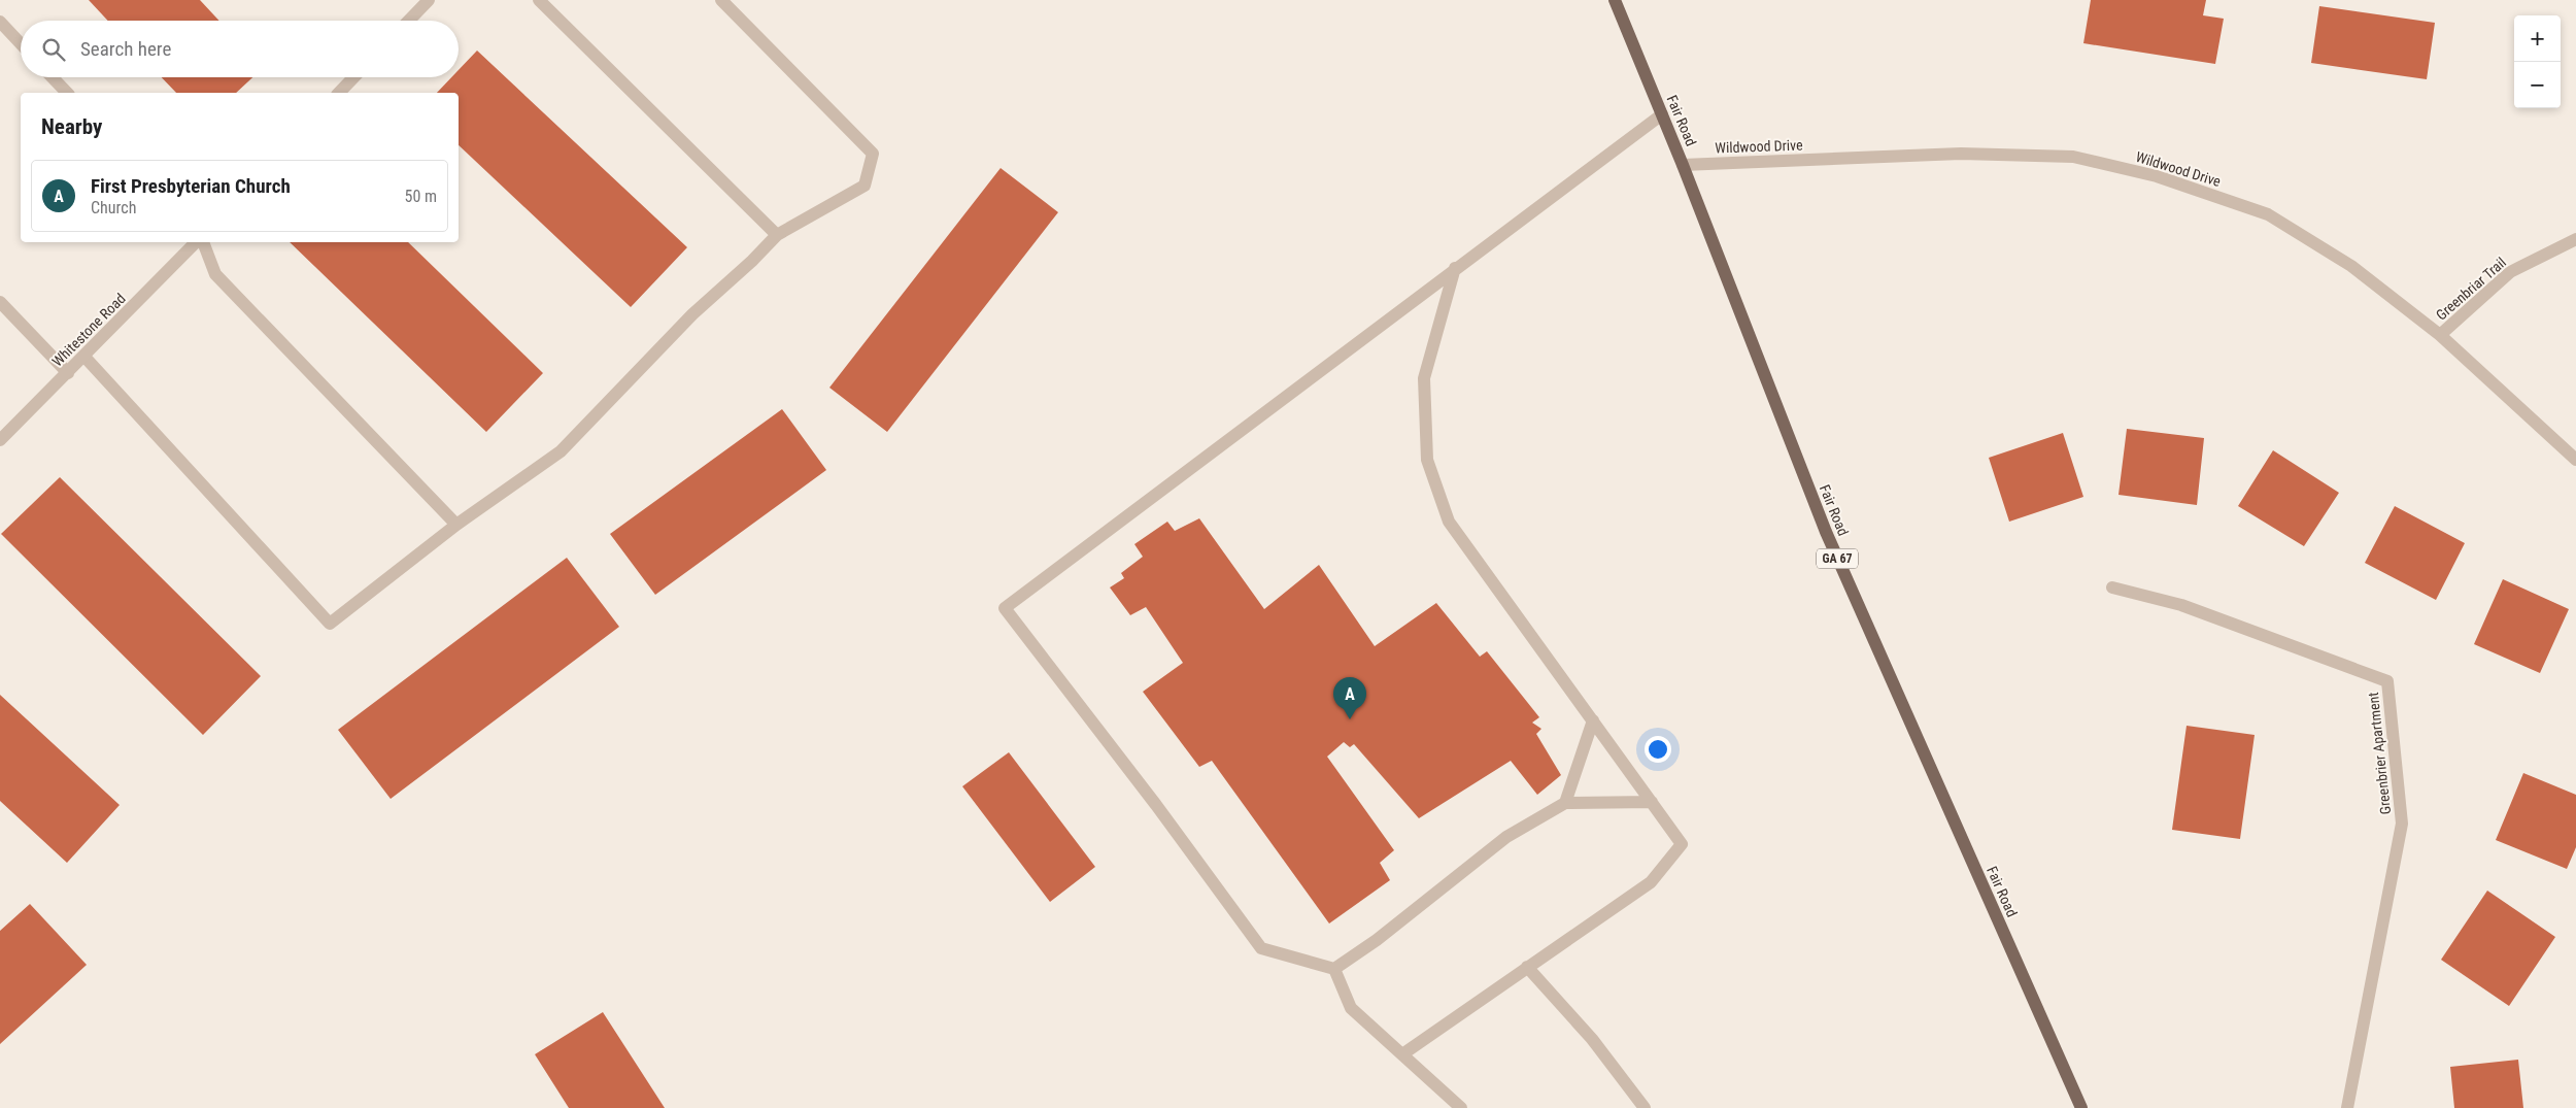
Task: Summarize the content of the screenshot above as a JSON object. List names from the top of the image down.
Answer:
{
  "streets": {
    "main road": ["Fair Road", "GA 67"],
    "street": [
      "Wildwood Drive",
      "Greenbriar Trail",
      "Whitestone Road",
      "Greenbrier Apartment"
    ]
  },
  "crossings": [
    ["Fair Road", "Wildwood Drive"],
    ["Wildwood Drive", "Greenbriar Trail"]
  ],
  "page": {
    "map_buttons": ["+", "−"],
    "search": "Search here",
    "heading": "Nearby",
    "list": [
      {
        "mark": "A",
        "name": "First Presbyterian Church",
        "note": "Church",
        "value": "50 m"
      }
    ],
    "pins": "A"
  }
}
